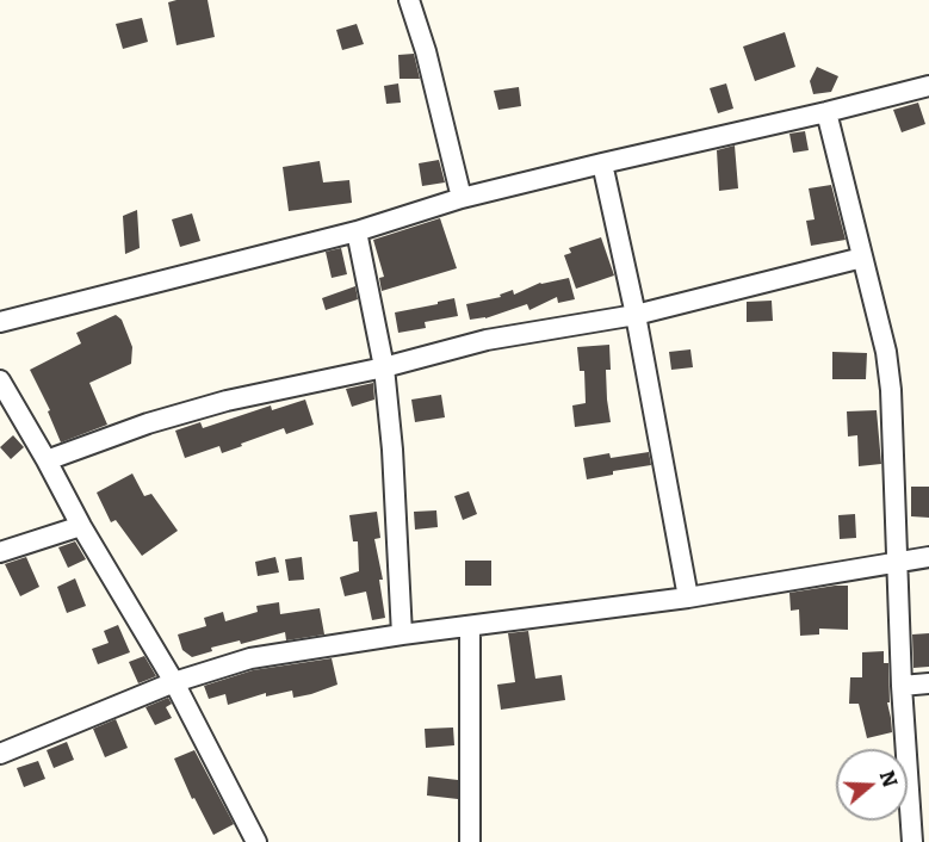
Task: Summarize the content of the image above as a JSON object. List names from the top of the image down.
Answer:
{
  "north": "right"
}
